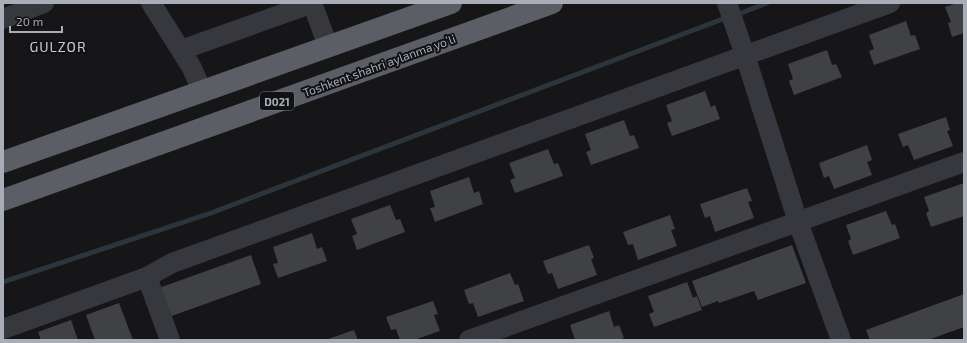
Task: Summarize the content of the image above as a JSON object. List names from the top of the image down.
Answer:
{
  "streets": {
    "highway": ["Toshkent shahri aylanma yoʻli", "D021"]
  },
  "districts": ["GULZOR"],
  "scale_bar": "20 m"
}
